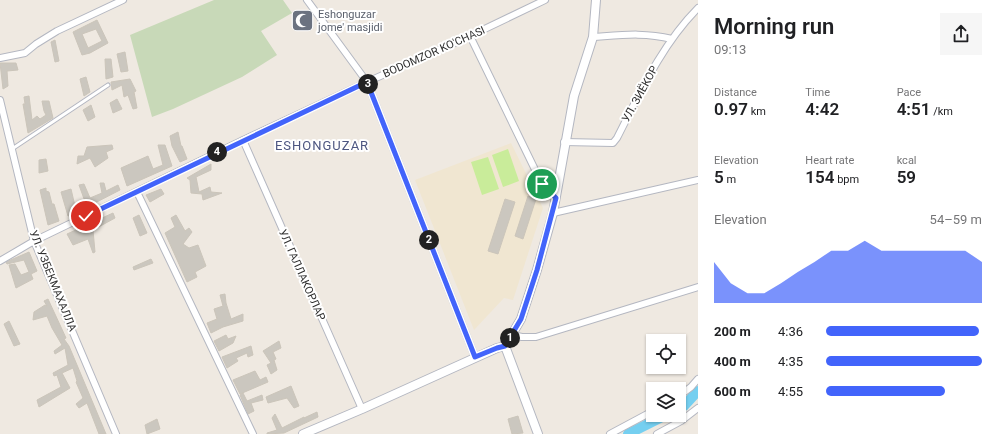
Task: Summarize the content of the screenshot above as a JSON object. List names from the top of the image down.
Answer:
{
  "streets": {
    "street": [
      "BODOMZOR KO'CHASI",
      "УЛ. ЗИЁКОР",
      "УЛ. ГАЛЛАКОРЛАР",
      "УЛ. УЗБЕКМАХАЛЛА"
    ]
  },
  "crossings": [
    ["BODOMZOR KO'CHASI", "УЛ. ГАЛЛАКОРЛАР"],
    ["BODOMZOR KO'CHASI", "УЛ. УЗБЕКМАХАЛЛА"]
  ],
  "districts": ["ESHONGUZAR"],
  "places": {
    "mosque": ["Eshonguzar jome' masjidi"]
  },
  "page": {
    "heading": ["Morning run", "09:13"],
    "stats": [
      ["Distance", "0.97 km"],
      ["Time", "4:42"],
      ["Pace", "4:51 /km"],
      ["Elevation", "5 m"],
      ["Heart rate", "154 bpm"],
      ["kcal", "59"]
    ],
    "pins": [
      "3",
      "4",
      "2",
      "1"
    ],
    "chart": ["Elevation", "54–59 m"],
    "list": [
      {
        "name": "200 m",
        "note": "4:36"
      },
      {
        "name": "400 m",
        "note": "4:35"
      },
      {
        "name": "600 m",
        "note": "4:55"
      }
    ]
  }
}
